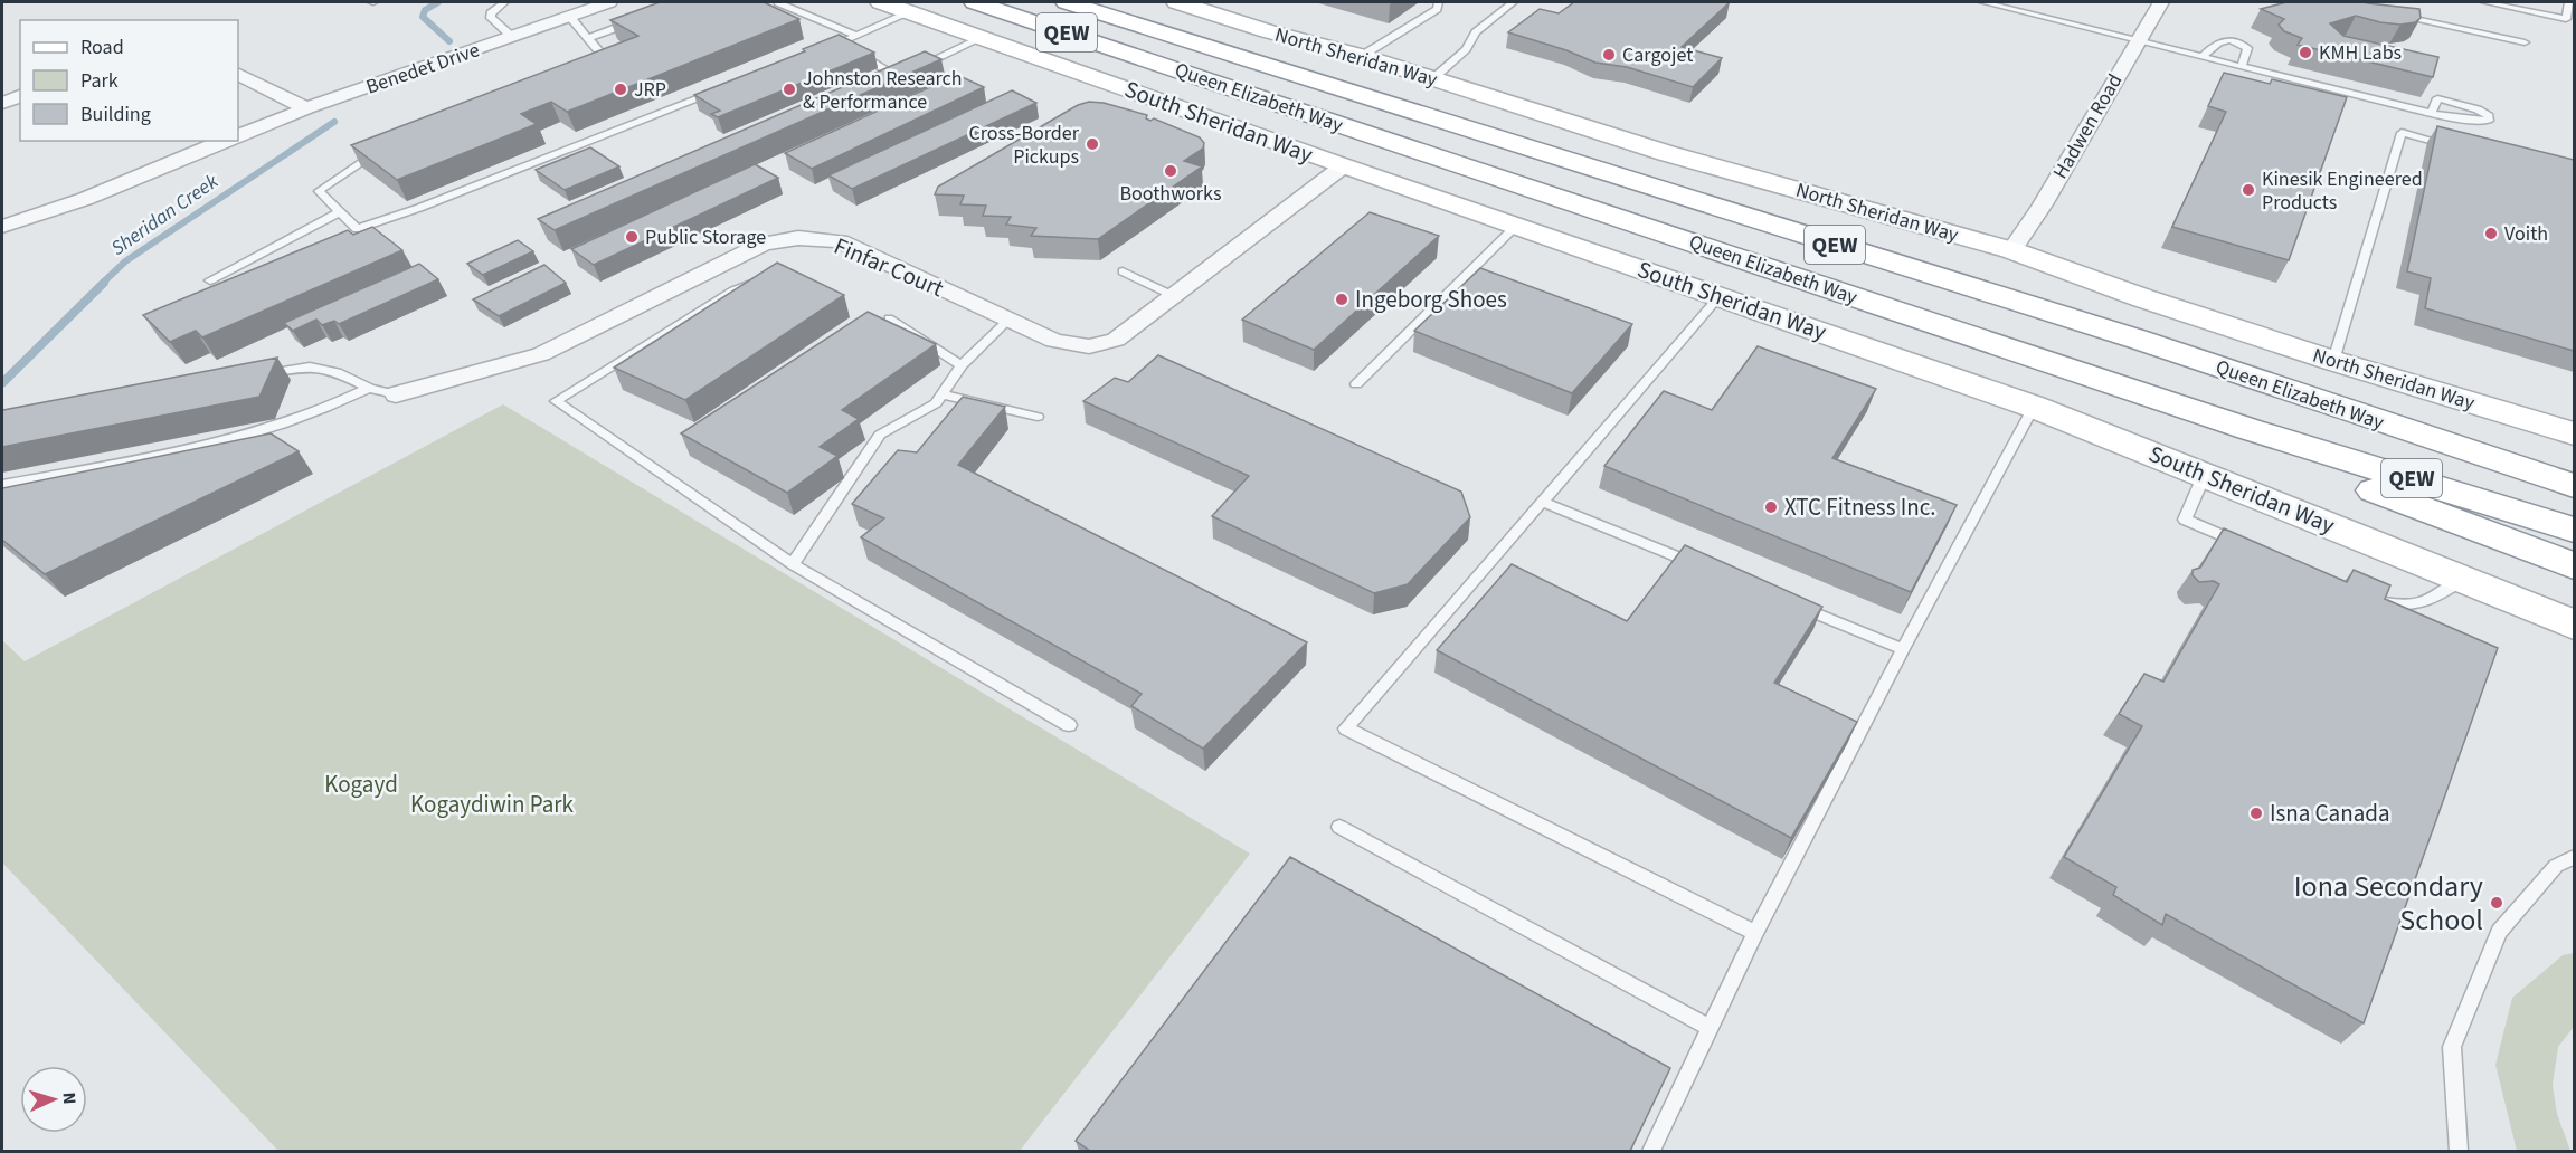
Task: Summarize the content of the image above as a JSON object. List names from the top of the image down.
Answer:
{
  "streets": {
    "main road": [
      "QEW",
      "North Sheridan Way",
      "Queen Elizabeth Way",
      "South Sheridan Way"
    ],
    "street": ["Benedet Drive", "Hadwen Road", "Finfar Court"]
  },
  "crossings": [
    ["North Sheridan Way", "Hadwen Road"],
    ["South Sheridan Way", "Finfar Court"]
  ],
  "water": ["Sheridan Creek"],
  "parks": ["Kogayd", "Kogaydiwin Park"],
  "places": [
    "KMH Labs",
    "Cargojet",
    "JRP",
    "Johnston Research & Performance",
    "Cross-Border Pickups",
    "Boothworks",
    "Kinesik Engineered Products",
    "Voith",
    "Public Storage",
    "Ingeborg Shoes",
    "XTC Fitness Inc.",
    "Isna Canada",
    "Iona Secondary School"
  ],
  "legend": ["Road", "Park", "Building"],
  "north": "right"
}
